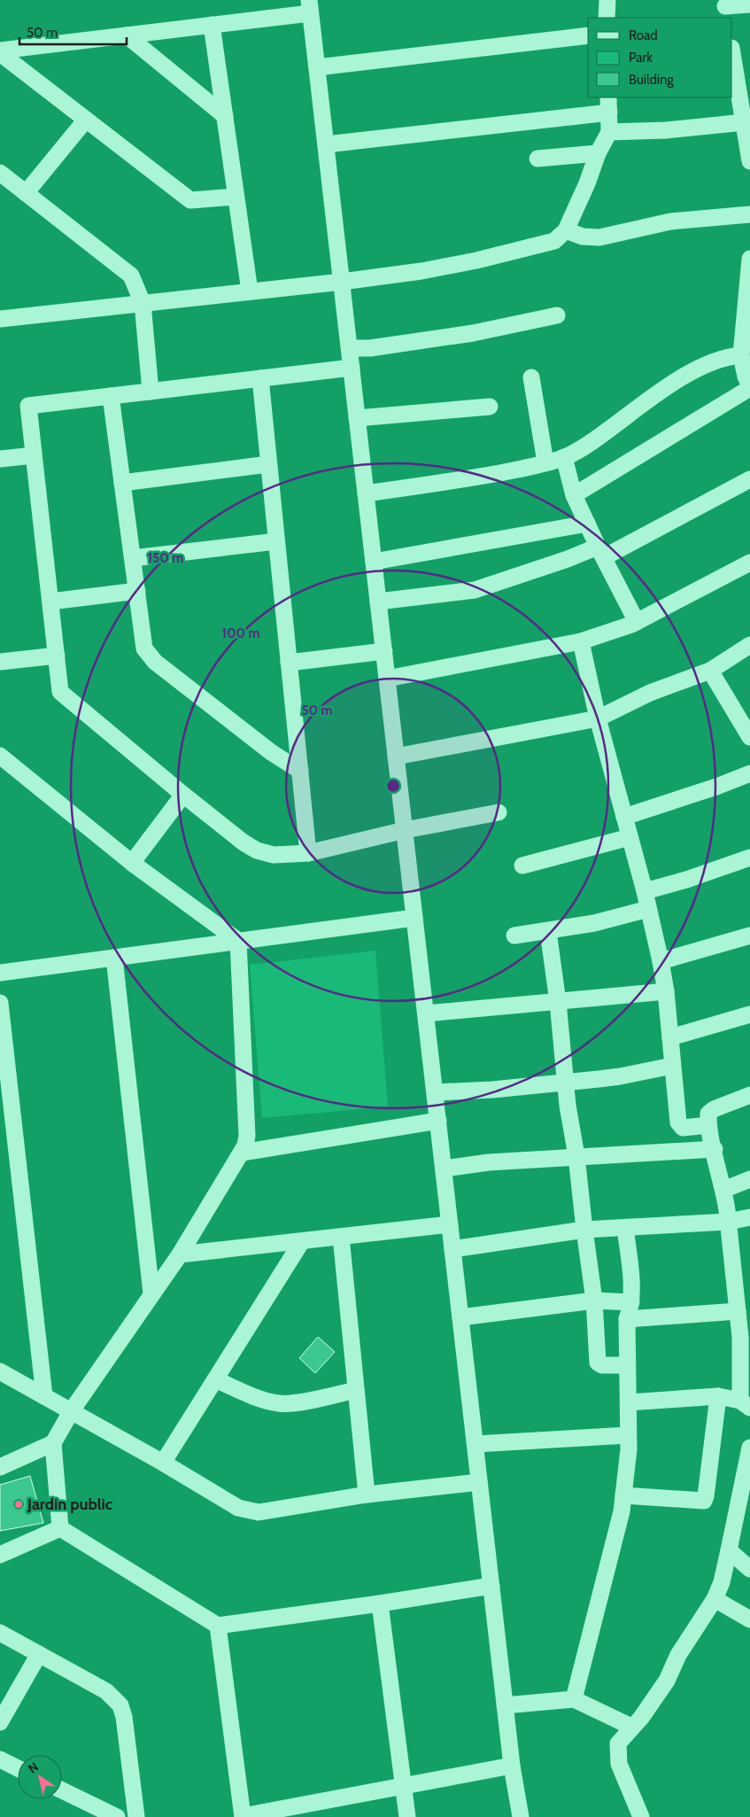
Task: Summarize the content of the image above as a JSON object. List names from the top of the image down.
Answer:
{
  "places": ["Jardin public"],
  "legend": ["Road", "Park", "Building"],
  "scale_bar": "50 m",
  "north": "top left",
  "rings": ["150 m", "100 m", "50 m"]
}
